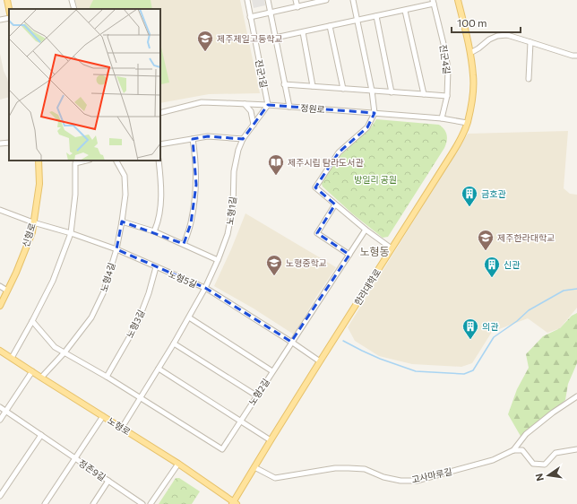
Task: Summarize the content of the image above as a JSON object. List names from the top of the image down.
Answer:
{
  "streets": {
    "main road": ["신형로", "한라대학로", "노형로"],
    "street": [
      "진군4길",
      "진군1길",
      "정원로",
      "노형1길",
      "노형4길",
      "노형5길",
      "노형3길",
      "노형2길",
      "정존9길",
      "고사마루길"
    ]
  },
  "crossings": [
    ["진군4길", "정원로"],
    ["진군1길", "정원로"],
    ["진군1길", "노형1길"],
    ["정원로", "노형1길"],
    ["정원로", "한라대학로"],
    ["노형1길", "노형5길"],
    ["노형1길", "노형2길"],
    ["노형1길", "노형로"],
    ["신형로", "노형5길"],
    ["노형4길", "노형5길"],
    ["노형4길", "노형로"],
    ["노형5길", "한라대학로"],
    ["노형5길", "노형3길"],
    ["노형5길", "노형2길"],
    ["한라대학로", "노형로"],
    ["한라대학로", "고사마루길"]
  ],
  "districts": ["노형동"],
  "parks": ["방일리 공원"],
  "places": {
    "school or university": ["제주제일고등학교", "제주한라대학교", "노형중학교"],
    "library": ["제주시립 탐라도서관"],
    "building": ["금호관", "신관", "의관"]
  },
  "scale_bar": "100 m",
  "north": "left"
}
